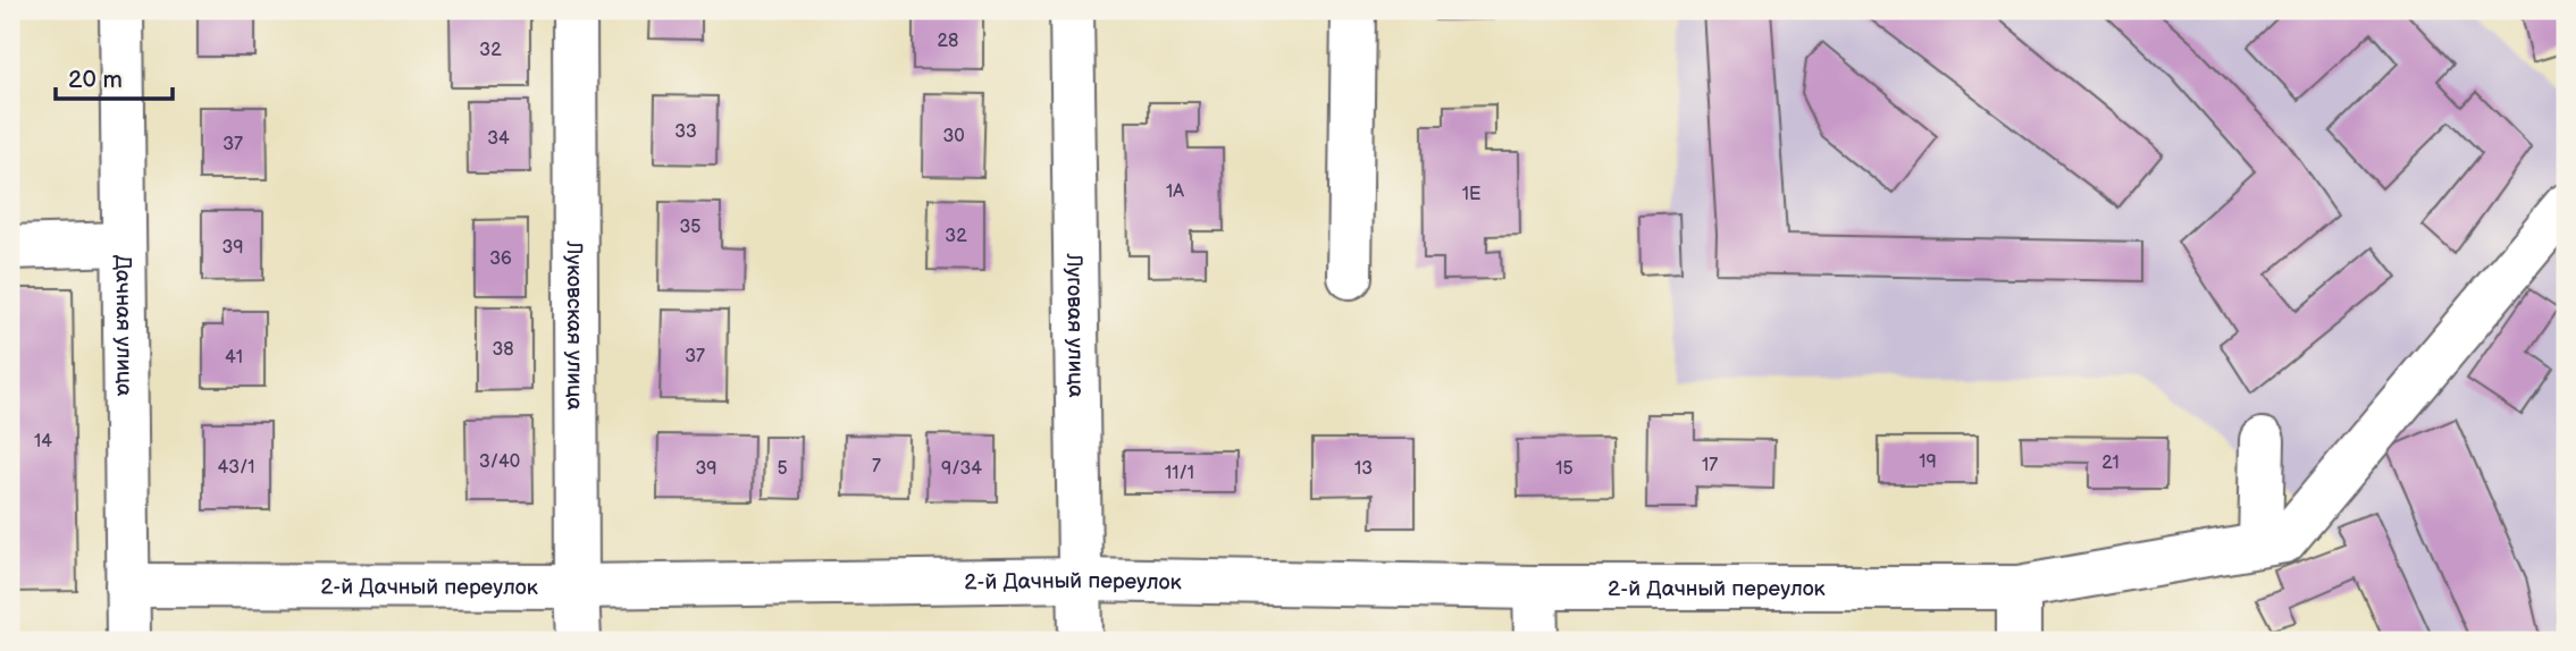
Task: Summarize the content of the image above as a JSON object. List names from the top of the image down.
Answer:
{
  "streets": {
    "street": [
      "Дачная улица",
      "Луковская улица",
      "Луговая улица",
      "2-й Дачный переулок"
    ]
  },
  "crossings": [
    ["Дачная улица", "2-й Дачный переулок"],
    ["Луковская улица", "2-й Дачный переулок"],
    ["Луговая улица", "2-й Дачный переулок"]
  ],
  "house_numbers": [
    "28",
    "32",
    "33",
    "30",
    "34",
    "37",
    "1А",
    "1Е",
    "35",
    "32",
    "39",
    "36",
    "38",
    "37",
    "41",
    "14",
    "3/40",
    "19",
    "21",
    "17",
    "7",
    "43/1",
    "39",
    "5",
    "9/34",
    "13",
    "15",
    "11/1"
  ],
  "scale_bar": "20 m"
}
